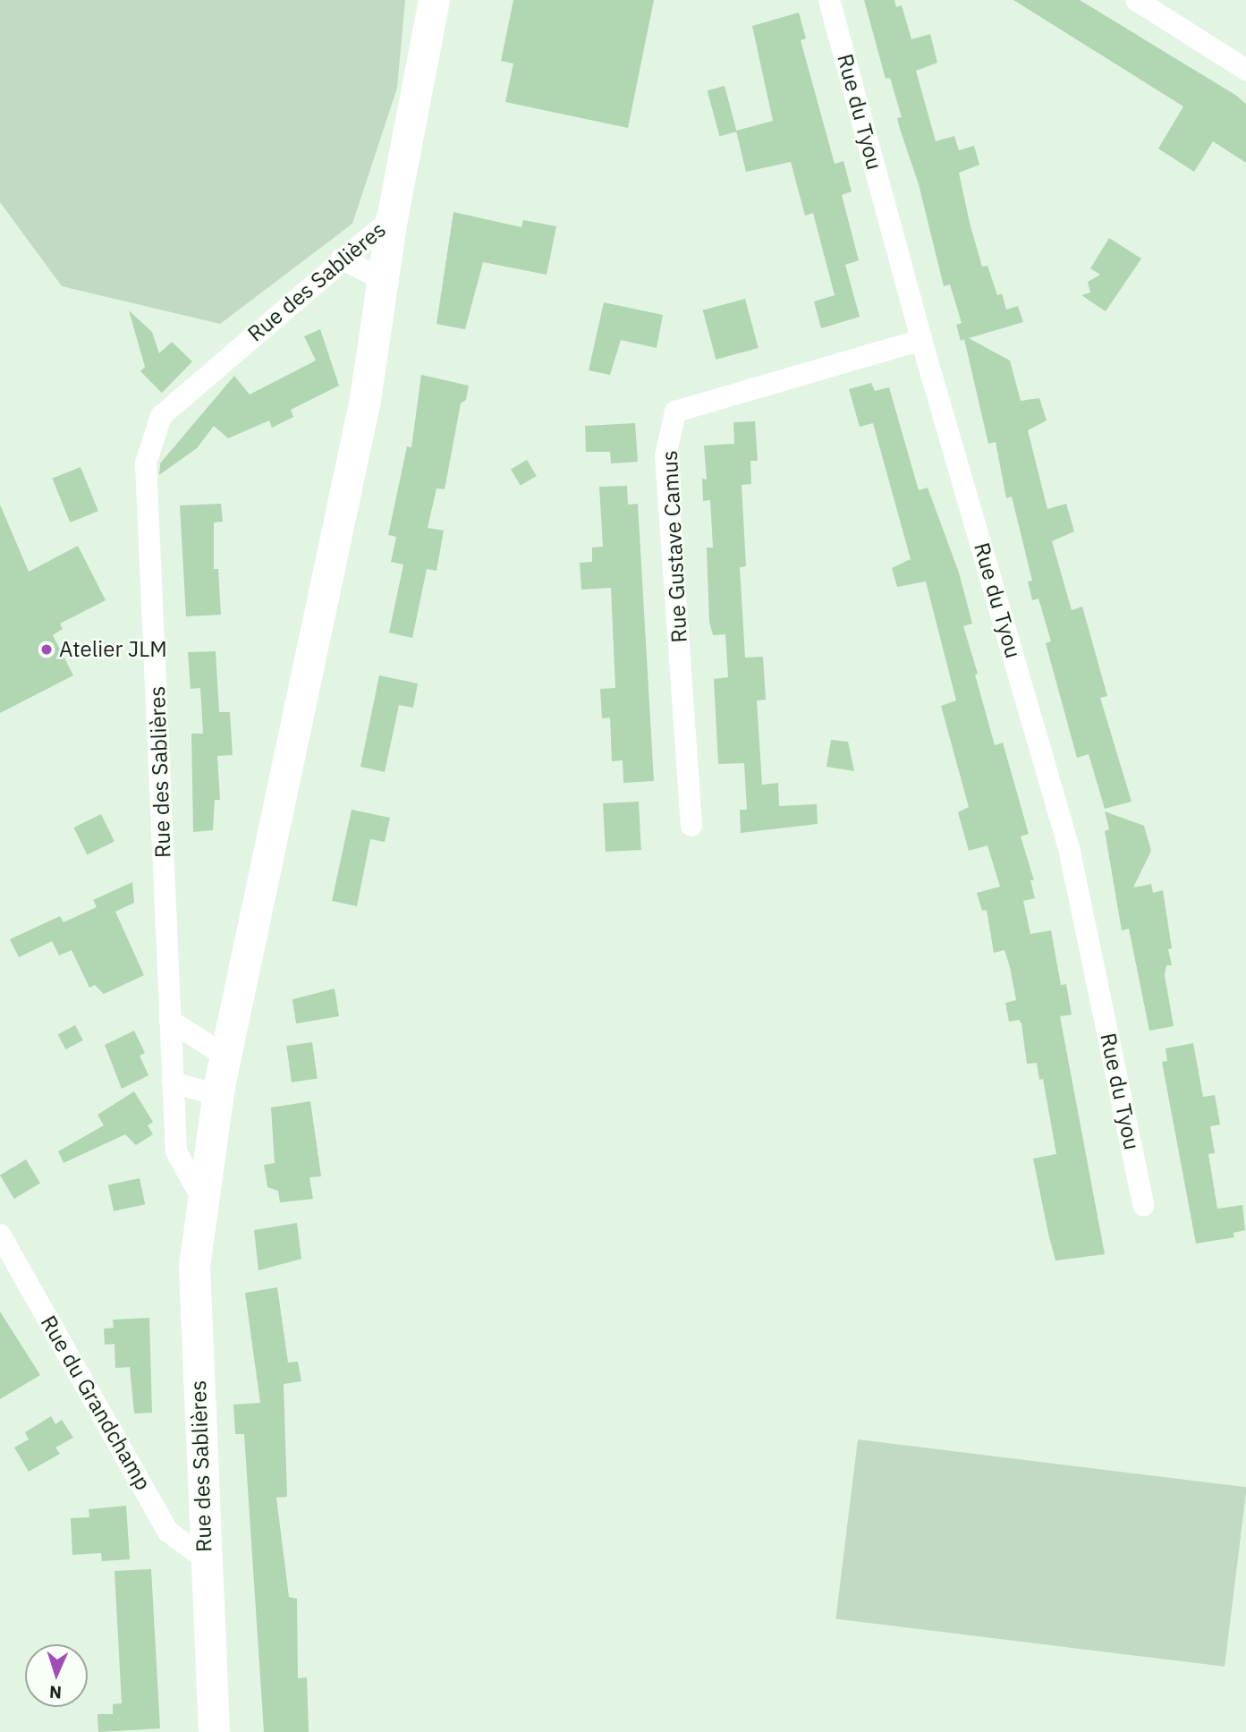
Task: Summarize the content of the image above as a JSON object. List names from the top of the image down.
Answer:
{
  "streets": {
    "main road": ["Rue des Sablières"],
    "street": ["Rue du Tyou", "Rue Gustave Camus", "Rue du Grandchamp"]
  },
  "crossings": [
    ["Rue du Tyou", "Rue Gustave Camus"],
    ["Rue des Sablières", "Rue du Grandchamp"]
  ],
  "places": ["Atelier JLM"],
  "north": "bottom"
}
